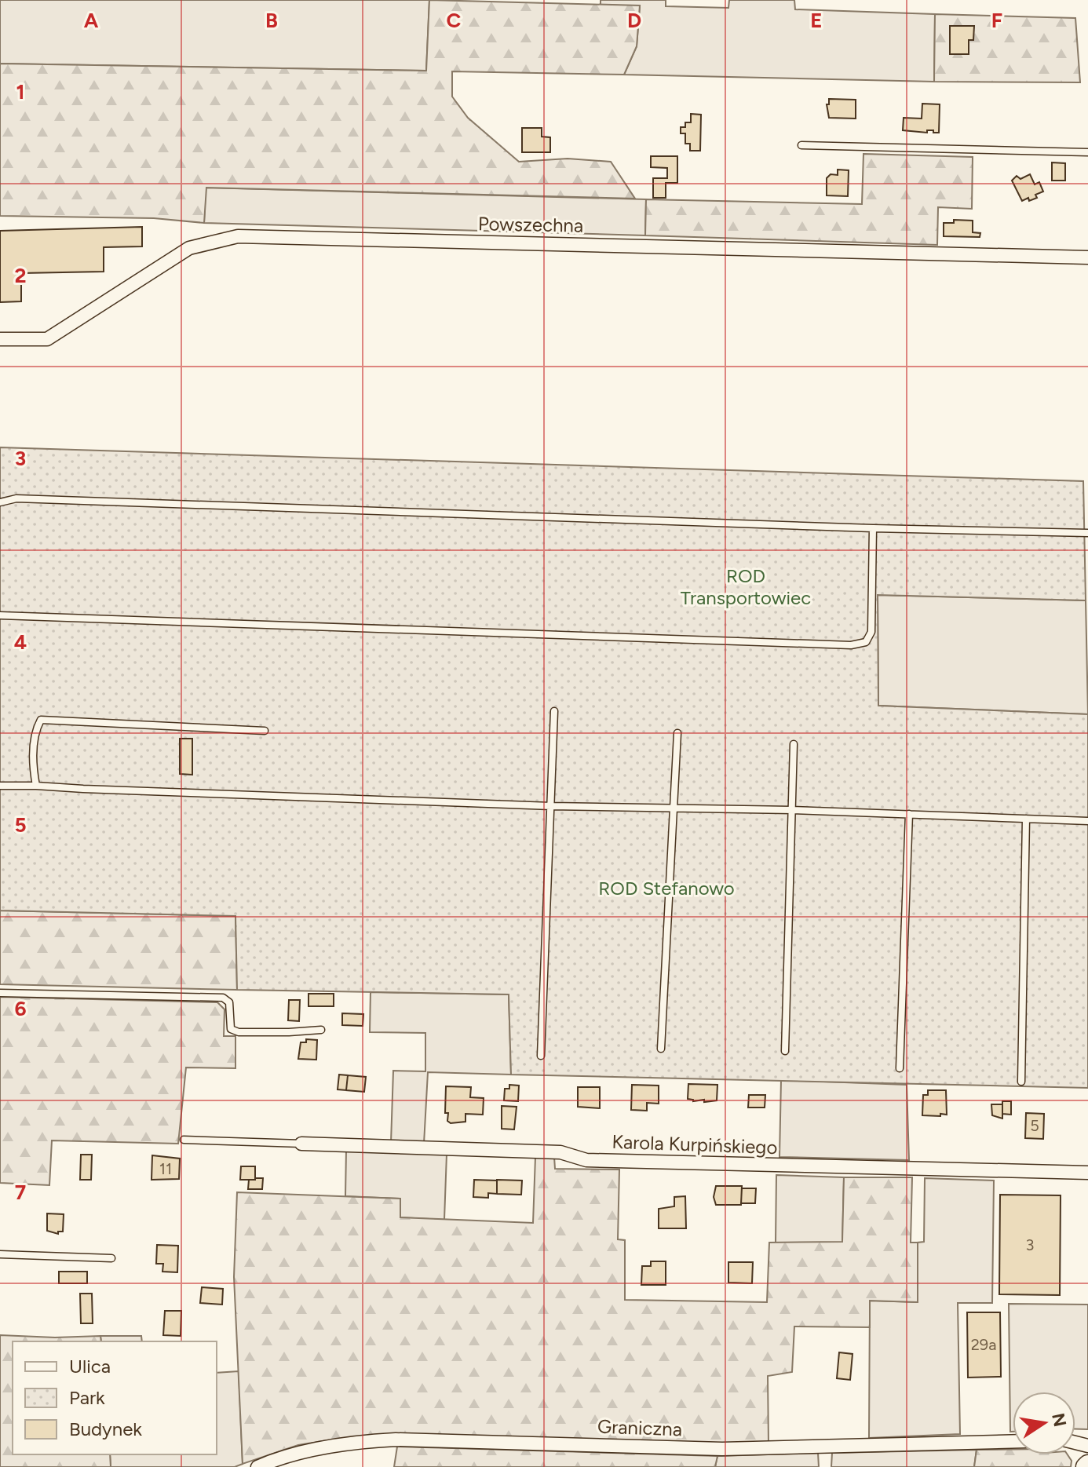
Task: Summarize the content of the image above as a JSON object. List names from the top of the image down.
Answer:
{
  "streets": {
    "street": ["Powszechna", "Karola Kurpińskiego", "Graniczna"]
  },
  "parks": ["ROD Transportowiec", "ROD Stefanowo"],
  "house_numbers": [
    "5",
    "11",
    "3",
    "29a"
  ],
  "legend": ["Ulica", "Park", "Budynek"],
  "north": "right",
  "grid": {
    "columns": [
      "A",
      "B",
      "C",
      "D",
      "E",
      "F"
    ],
    "rows": [
      "1",
      "2",
      "3",
      "4",
      "5",
      "6",
      "7"
    ]
  }
}
